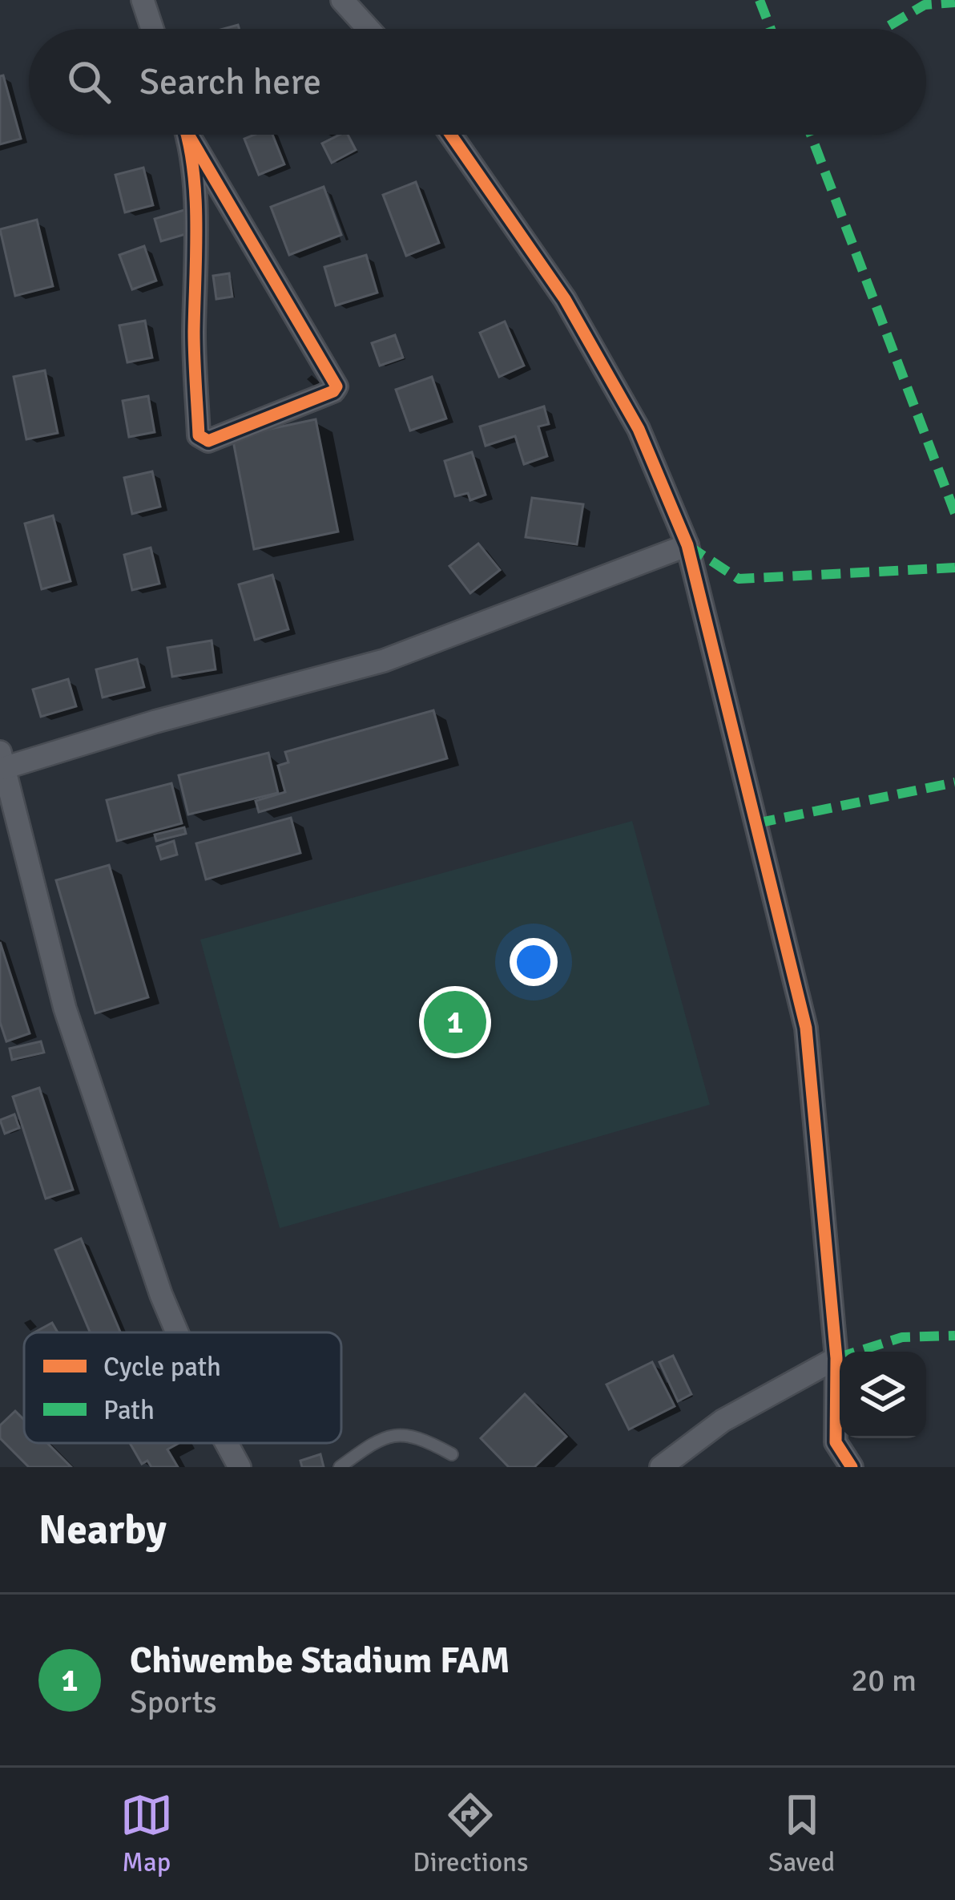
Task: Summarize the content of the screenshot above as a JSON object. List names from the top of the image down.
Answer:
{
  "legend": ["Cycle path", "Path"],
  "page": {
    "search": "Search here",
    "pins": "1",
    "heading": "Nearby",
    "list": [
      {
        "mark": "1",
        "name": "Chiwembe Stadium FAM",
        "note": "Sports",
        "value": "20 m"
      }
    ],
    "nav": ["Map", "Directions", "Saved"]
  }
}
